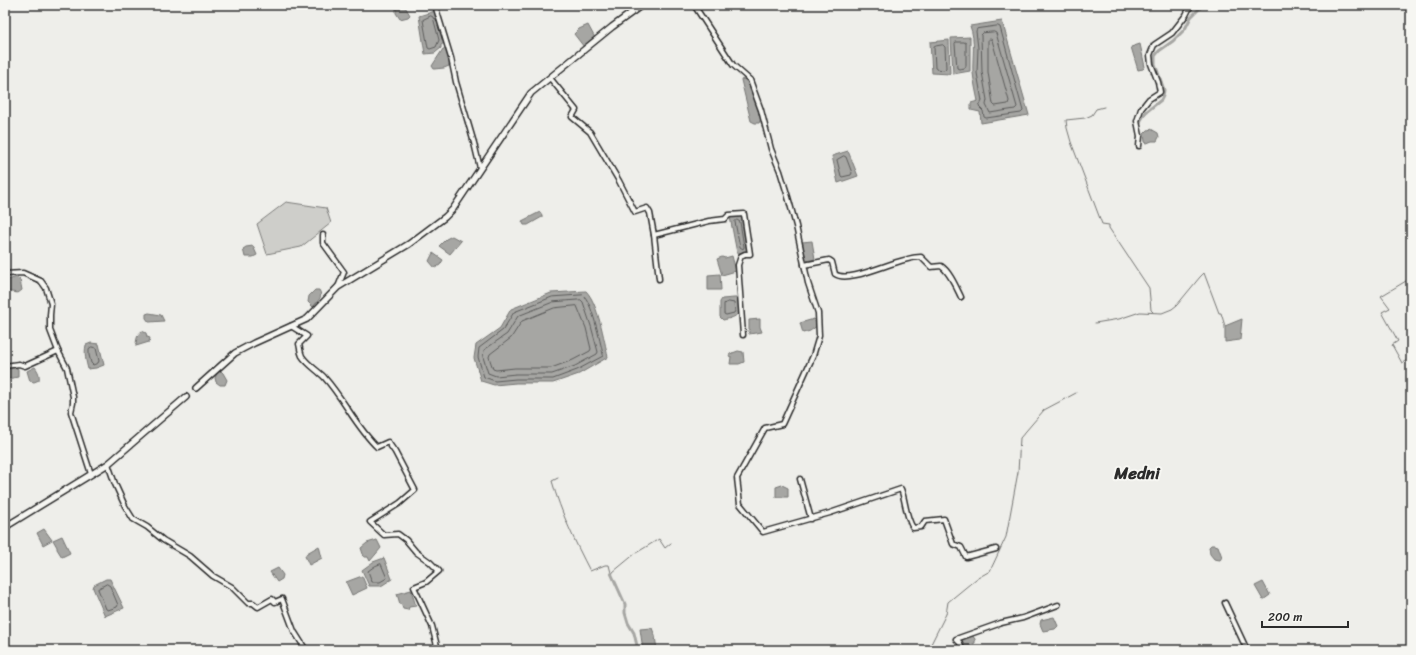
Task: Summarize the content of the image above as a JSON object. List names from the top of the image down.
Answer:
{
  "districts": ["Medni"],
  "scale_bar": "200 m"
}
